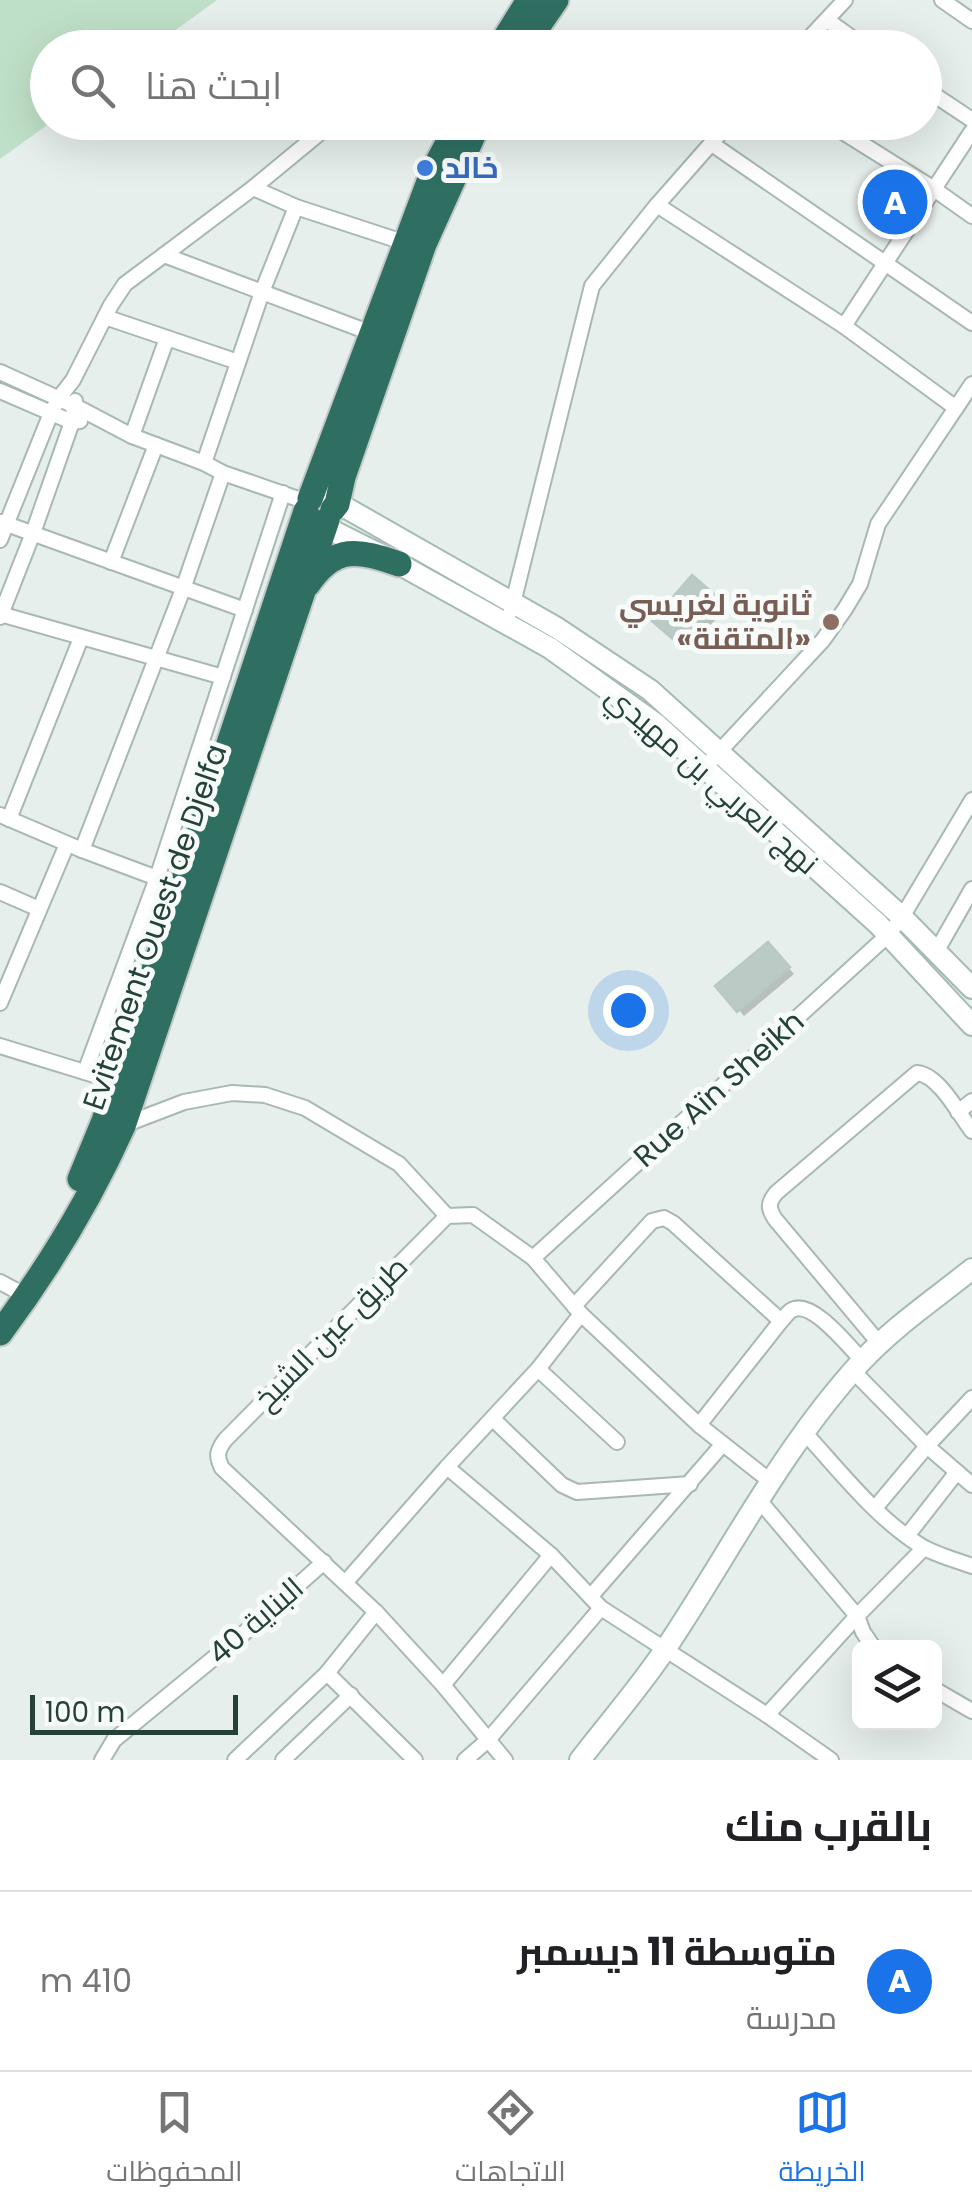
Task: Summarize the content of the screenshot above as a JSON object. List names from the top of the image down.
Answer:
{
  "streets": {
    "highway": ["Evitement Ouest de Djelfa"],
    "main road": ["نهج العربي بن مهيدي"],
    "street": ["Rue Aïn Sheikh", "طريق عين الشيخ", "البناية 40"]
  },
  "crossings": [
    ["نهج العربي بن مهيدي", "Evitement Ouest de Djelfa"],
    ["نهج العربي بن مهيدي", "Rue Aïn Sheikh"],
    ["طريق عين الشيخ", "البناية 40"]
  ],
  "places": ["خالد", "ثانوية لغريسي «المتقنة»"],
  "scale_bar": "100 m",
  "page": {
    "search": "ابحث هنا",
    "pins": "A",
    "scale": "100 m",
    "heading": "بالقرب منك",
    "list": [
      {
        "mark": "A",
        "name": "متوسطة 11 ديسمبر",
        "note": "مدرسة",
        "value": "410 m"
      }
    ],
    "nav": ["الخريطة", "الاتجاهات", "المحفوظات"]
  }
}
